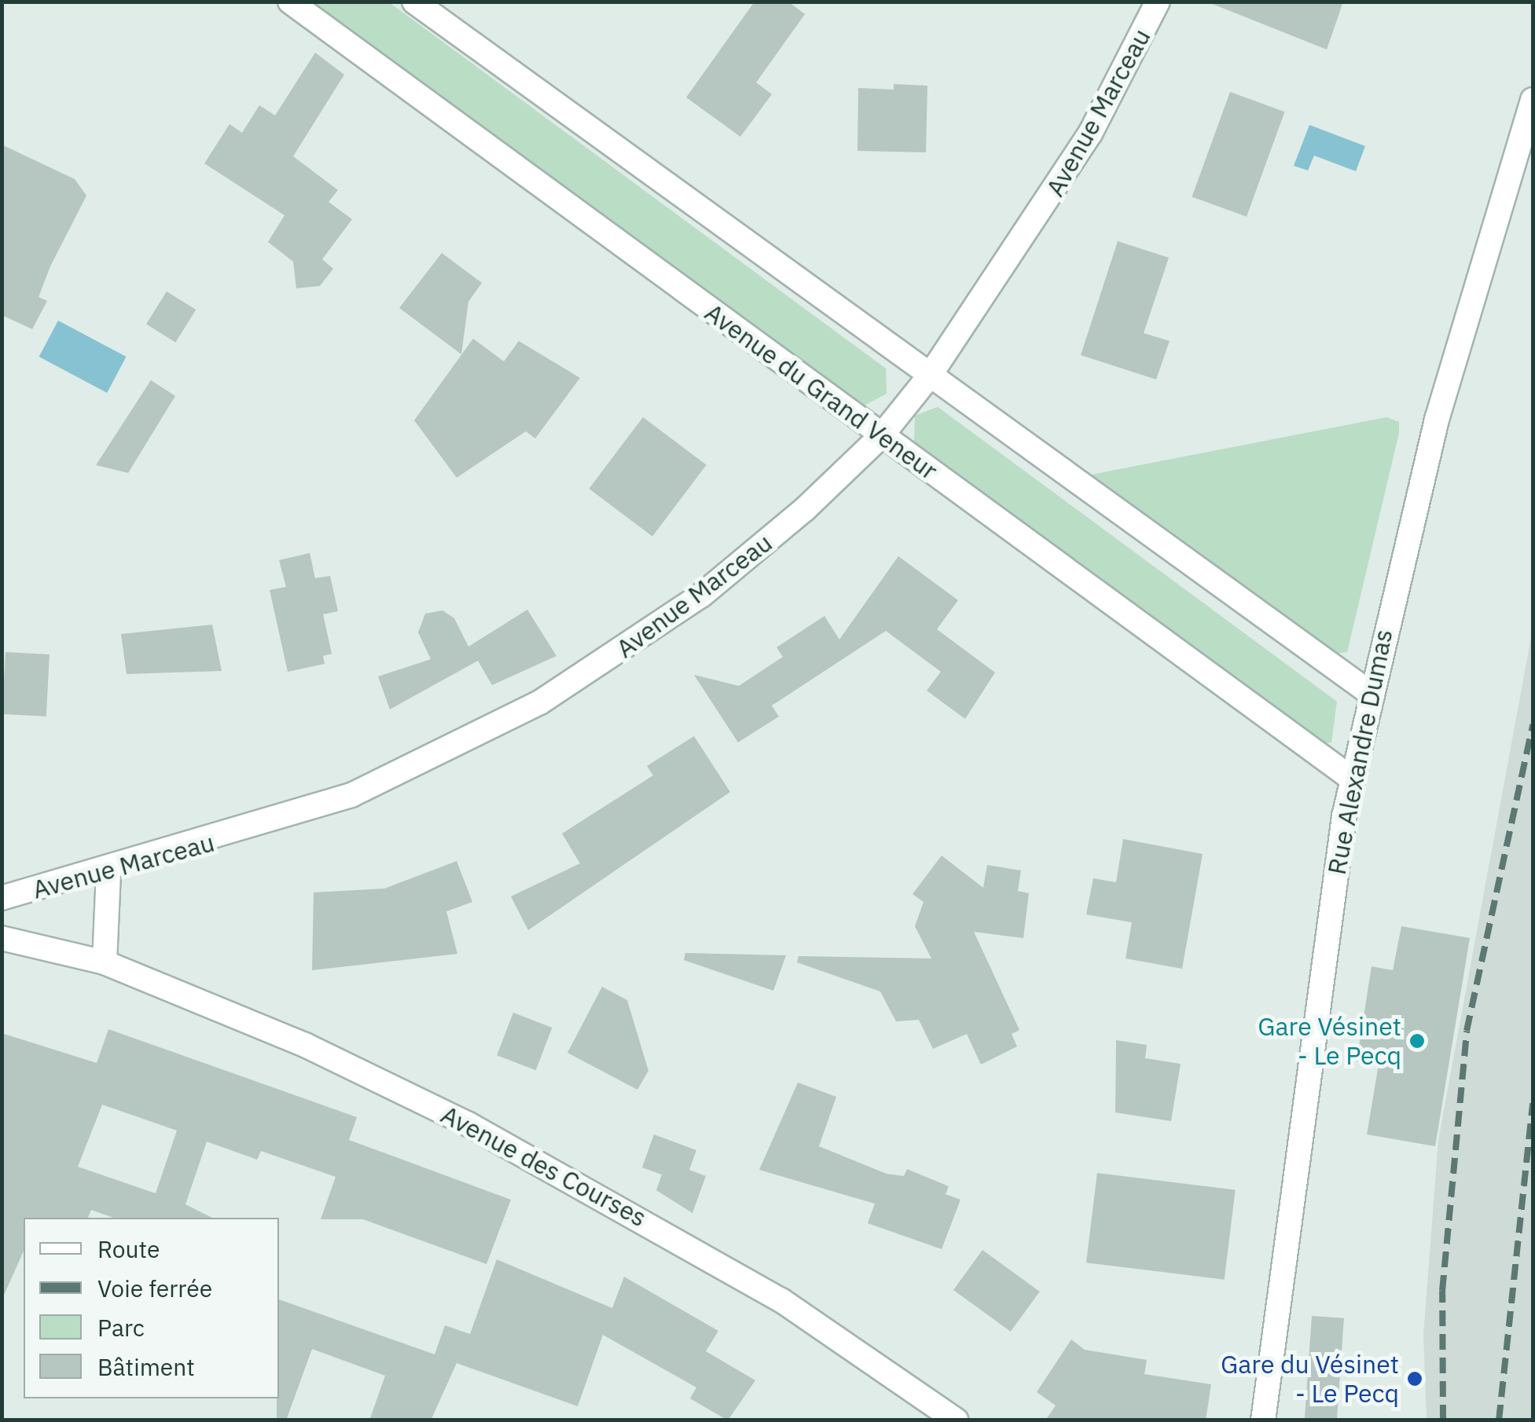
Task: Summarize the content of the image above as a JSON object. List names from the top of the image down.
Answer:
{
  "streets": {
    "street": [
      "Avenue Marceau",
      "Avenue du Grand Veneur",
      "Rue Alexandre Dumas",
      "Avenue des Courses"
    ]
  },
  "crossings": [
    ["Avenue Marceau", "Avenue du Grand Veneur"],
    ["Avenue du Grand Veneur", "Rue Alexandre Dumas"]
  ],
  "places": ["Gare Vésinet - Le Pecq", "Gare du Vésinet - Le Pecq"],
  "legend": [
    "Route",
    "Voie ferrée",
    "Parc",
    "Bâtiment"
  ]
}
